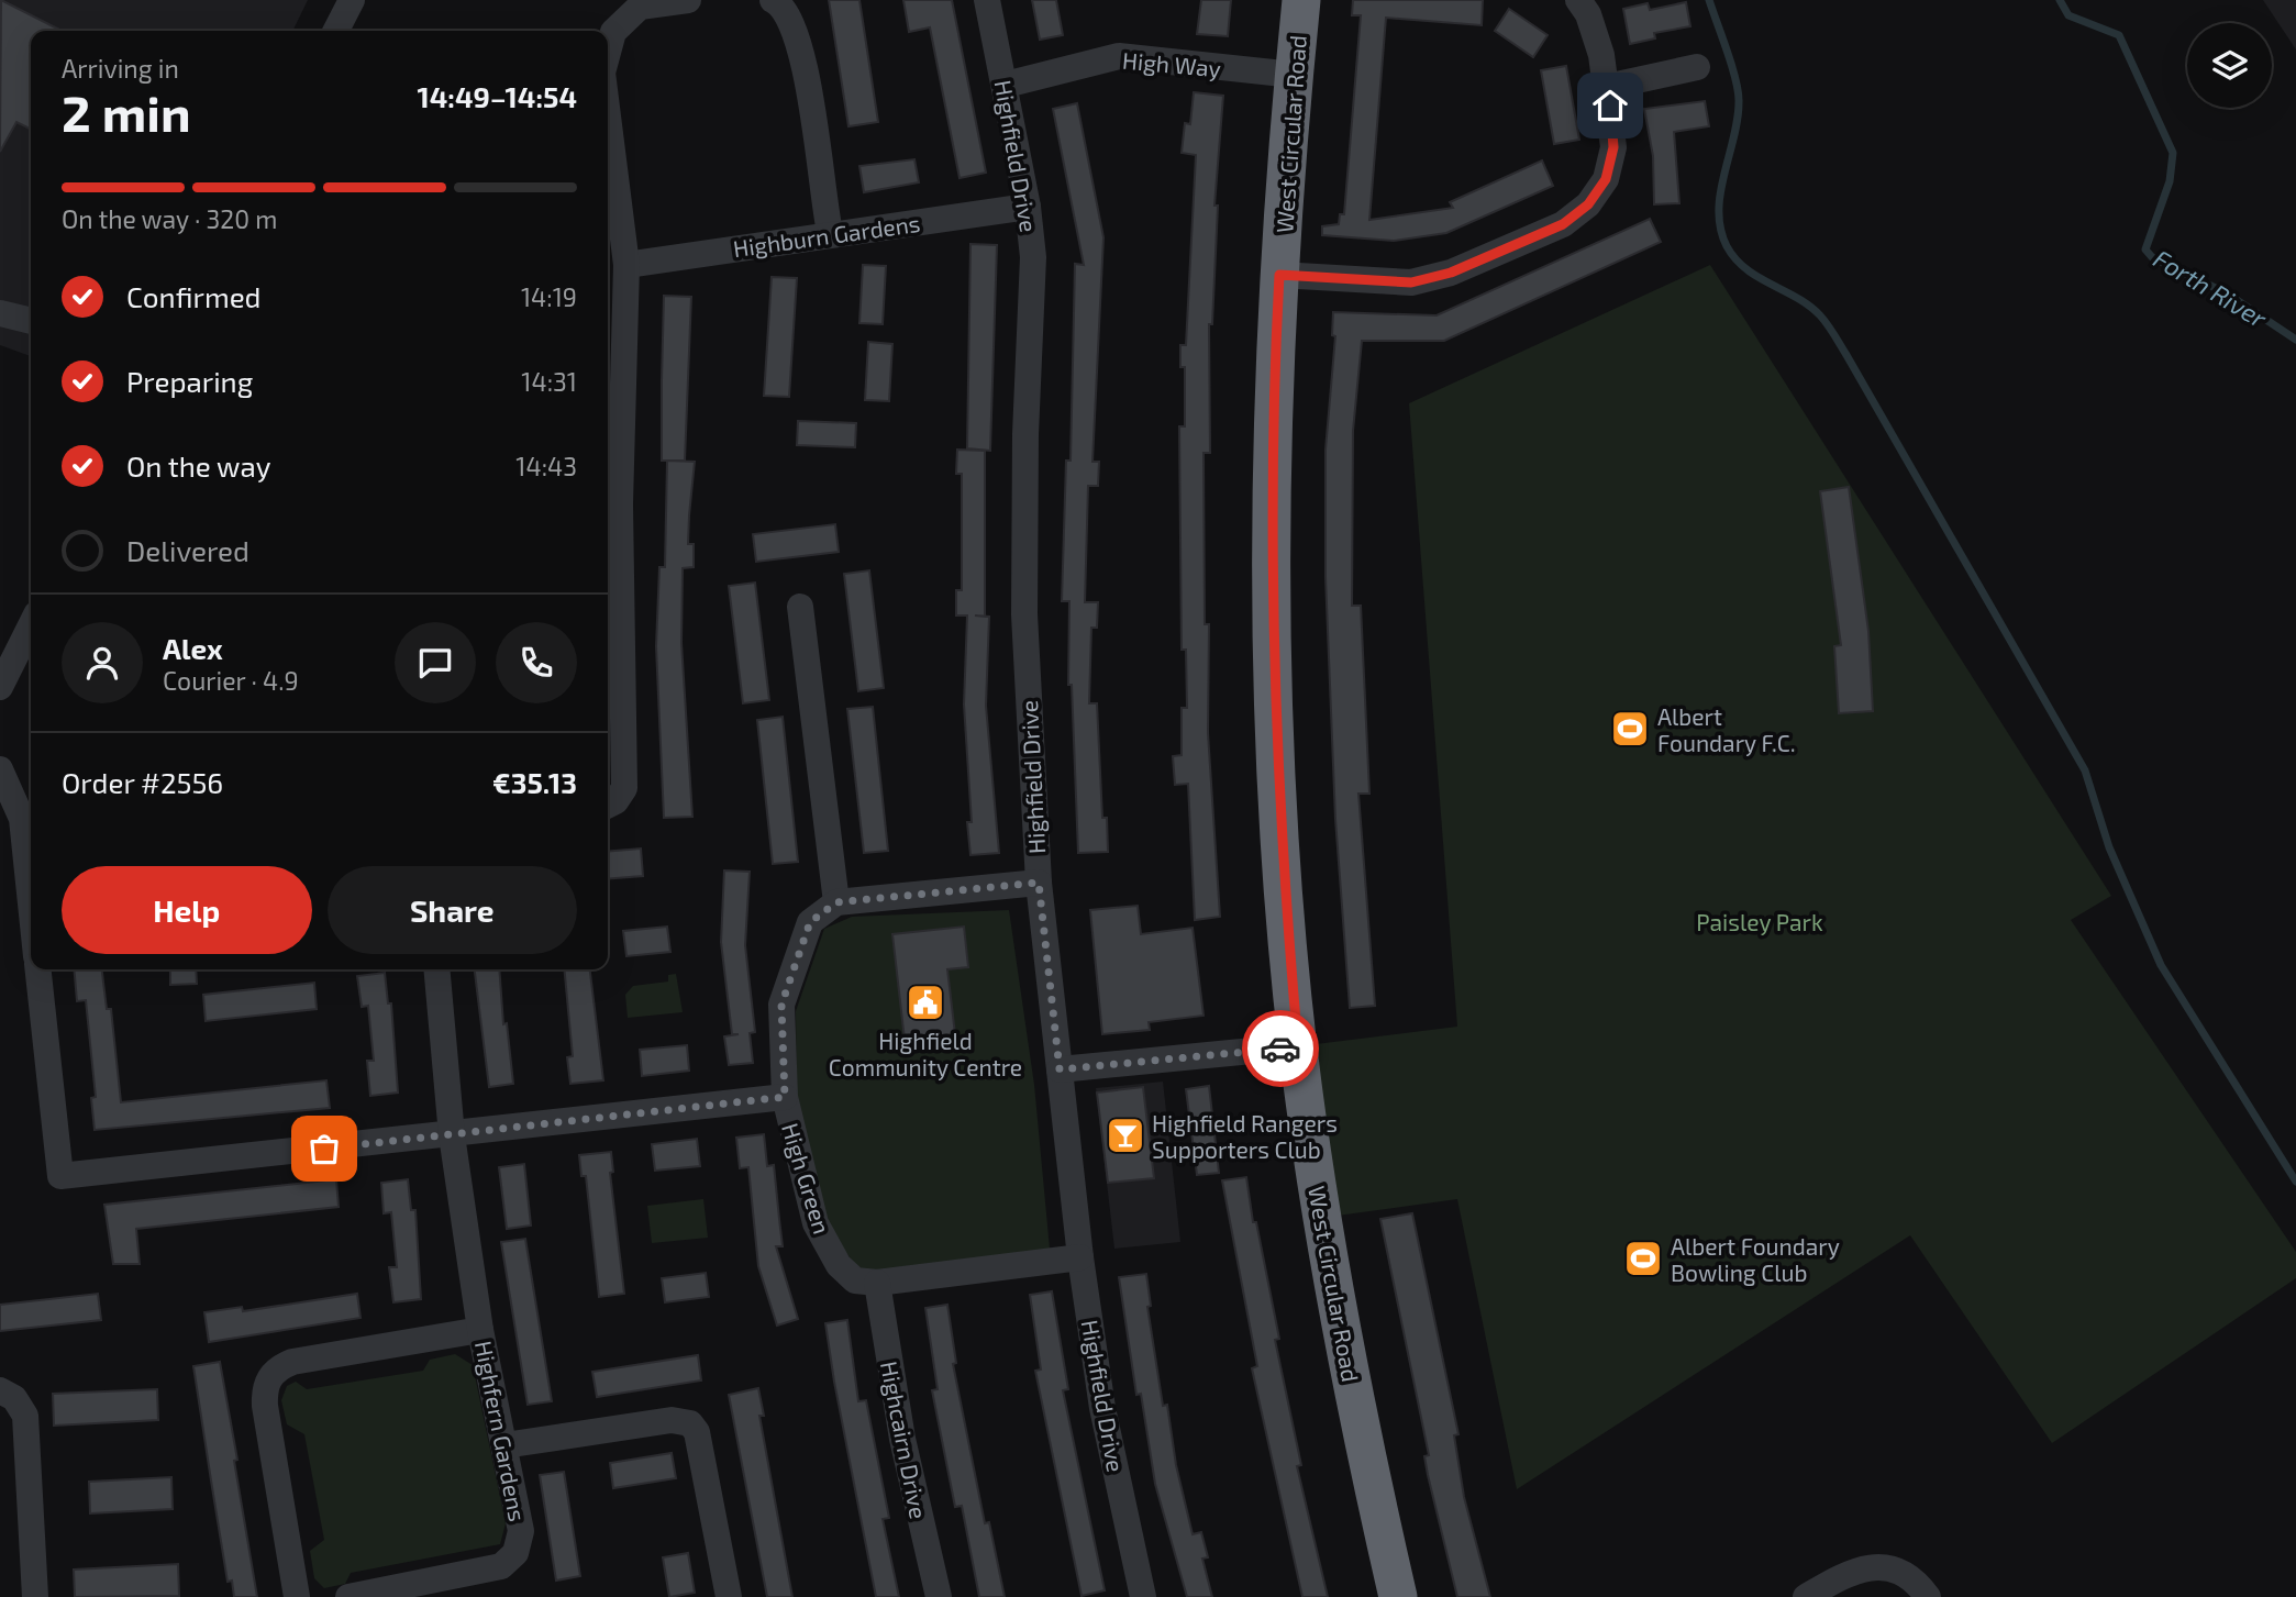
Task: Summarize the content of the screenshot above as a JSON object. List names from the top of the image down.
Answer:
{
  "streets": {
    "highway": ["West Circular Road"],
    "street": [
      "High Way",
      "Highfield Drive",
      "Highburn Gardens",
      "High Green",
      "Highfern Gardens",
      "Highcairn Drive"
    ]
  },
  "crossings": [
    ["High Way", "West Circular Road"],
    ["High Way", "Highfield Drive"],
    ["Highfield Drive", "Highburn Gardens"],
    ["Highfield Drive", "High Green"],
    ["High Green", "Highcairn Drive"]
  ],
  "water": ["Forth River"],
  "parks": ["Paisley Park"],
  "places": {
    "sports": ["Albert Foundary F.C.", "Albert Foundary Bowling Club"],
    "public building": ["Highfield Community Centre"],
    "bar": ["Highfield Rangers Supporters Club"]
  },
  "page": {
    "heading": ["2 min", "Arriving in", "14:49–14:54"],
    "panel": [
      "Alex",
      "Courier · 4.9",
      "Order #2556",
      "€35.13"
    ],
    "bar": "On the way · 320 m",
    "list": [
      ["Confirmed", "14:19"],
      ["Preparing", "14:31"],
      ["On the way", "14:43"],
      "Delivered"
    ],
    "buttons": ["Help", "Share"]
  }
}
